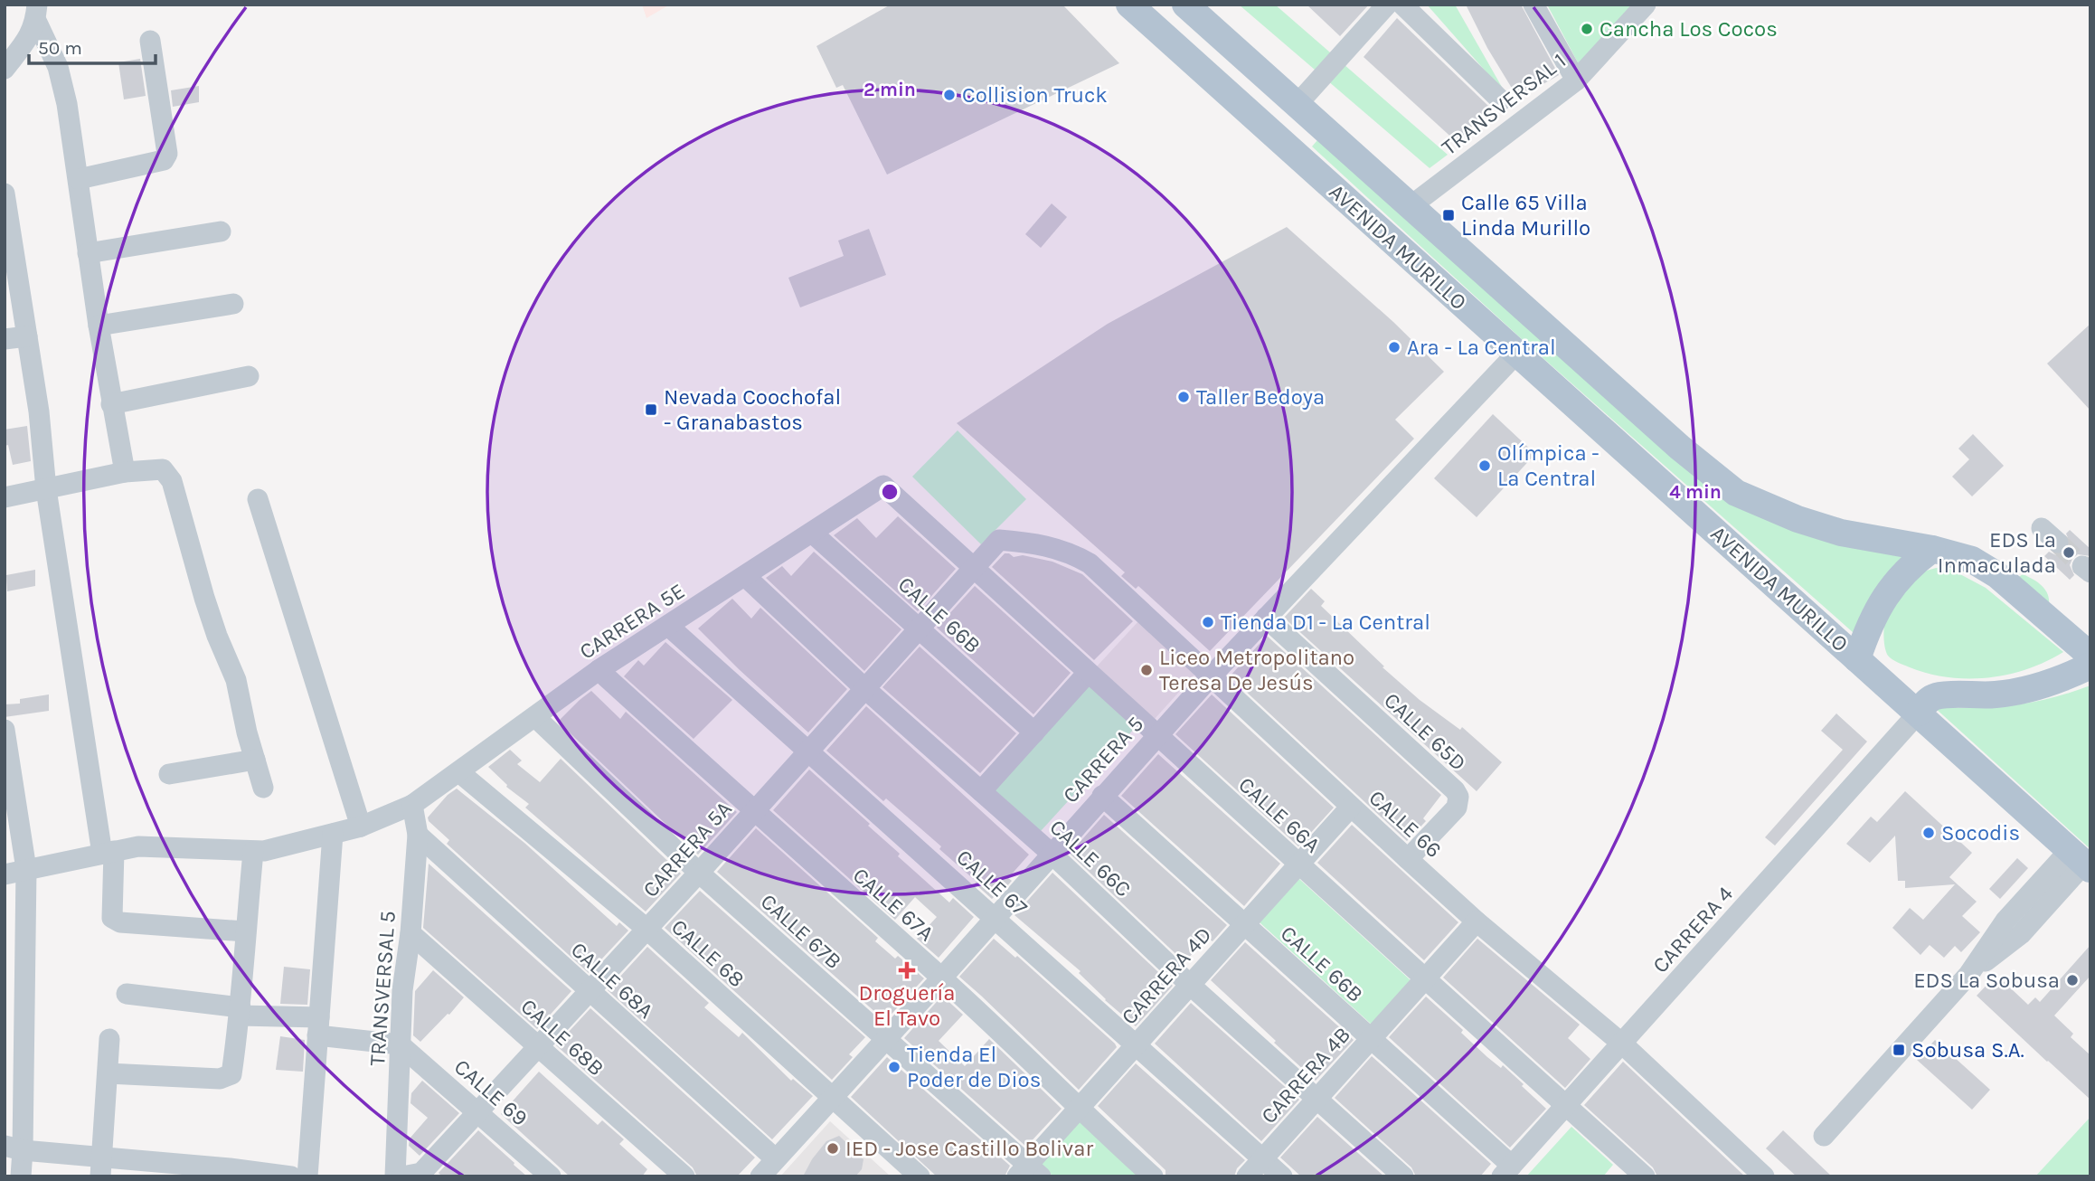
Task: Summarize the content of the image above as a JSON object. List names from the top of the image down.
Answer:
{
  "streets": {
    "main road": ["AVENIDA MURILLO"],
    "street": [
      "TRANSVERSAL 1",
      "CALLE 66B",
      "CARRERA 5E",
      "CALLE 65D",
      "CARRERA 5",
      "CALLE 66A",
      "CALLE 66",
      "CARRERA 5A",
      "CALLE 66C",
      "CALLE 67",
      "CALLE 67A",
      "CARRERA 4",
      "CALLE 67B",
      "CALLE 68",
      "CARRERA 4D",
      "CALLE 68A",
      "TRANSVERSAL 5",
      "CALLE 68B",
      "CARRERA 4B",
      "CALLE 69"
    ]
  },
  "crossings": [
    ["TRANSVERSAL 1", "AVENIDA MURILLO"],
    ["AVENIDA MURILLO", "CARRERA 5"],
    ["AVENIDA MURILLO", "CARRERA 4"],
    ["CALLE 66B", "CARRERA 5E"],
    ["CALLE 66B", "CARRERA 5"],
    ["CALLE 66B", "CARRERA 5A"],
    ["CALLE 66B", "CARRERA 4"],
    ["CALLE 66B", "CARRERA 4D"],
    ["CALLE 66B", "CARRERA 4B"],
    ["CARRERA 5E", "CALLE 66A"],
    ["CARRERA 5E", "CALLE 66C"],
    ["CARRERA 5E", "CALLE 67"],
    ["CARRERA 5E", "CALLE 67A"],
    ["CARRERA 5E", "CALLE 67B"],
    ["CARRERA 5E", "CALLE 68"],
    ["CARRERA 5E", "TRANSVERSAL 5"],
    ["CALLE 65D", "CARRERA 5"],
    ["CALLE 65D", "CALLE 66"],
    ["CARRERA 5", "CALLE 66A"],
    ["CARRERA 5", "CALLE 66"],
    ["CARRERA 5", "CALLE 66C"],
    ["CARRERA 5", "CALLE 67"],
    ["CARRERA 5", "CALLE 67A"],
    ["CARRERA 5", "CALLE 67B"],
    ["CARRERA 5", "CALLE 68"],
    ["CARRERA 5", "CALLE 68A"],
    ["CALLE 66A", "CARRERA 5A"],
    ["CALLE 66A", "CARRERA 4"],
    ["CALLE 66A", "CARRERA 4D"],
    ["CALLE 66A", "CARRERA 4B"],
    ["CALLE 66", "CARRERA 5A"],
    ["CALLE 66", "CARRERA 4"],
    ["CALLE 66", "CARRERA 4D"],
    ["CALLE 66", "CARRERA 4B"],
    ["CARRERA 5A", "CALLE 66C"],
    ["CARRERA 5A", "CALLE 67"],
    ["CARRERA 5A", "CALLE 67A"],
    ["CARRERA 5A", "CALLE 67B"],
    ["CARRERA 5A", "CALLE 68"],
    ["CARRERA 5A", "CALLE 68A"],
    ["CARRERA 5A", "CALLE 68B"],
    ["CARRERA 5A", "CALLE 69"],
    ["CALLE 66C", "CARRERA 4D"],
    ["CALLE 66C", "CARRERA 4B"],
    ["CALLE 67", "CARRERA 4D"],
    ["CALLE 67", "CARRERA 4B"],
    ["CALLE 67A", "CARRERA 4D"],
    ["CALLE 67B", "CARRERA 4D"],
    ["CALLE 68A", "TRANSVERSAL 5"],
    ["TRANSVERSAL 5", "CALLE 68B"],
    ["TRANSVERSAL 5", "CALLE 69"]
  ],
  "places": {
    "other": [
      "Cancha Los Cocos",
      "Collision Truck",
      "Ara - La Central",
      "Taller Bedoya",
      "Olímpica - La Central",
      "EDS La Inmaculada",
      "Tienda D1 - La Central",
      "Liceo Metropolitano Teresa De Jesús",
      "Socodis",
      "EDS La Sobusa",
      "Tienda El Poder de Dios",
      "IED - Jose Castillo Bolivar"
    ],
    "transit": ["Calle 65 Villa Linda Murillo", "Nevada Coochofal - Granabastos", "Sobusa S.A."],
    "health": ["Droguería El Tavo"]
  },
  "scale_bar": "50 m",
  "rings": ["2 min", "4 min"]
}
